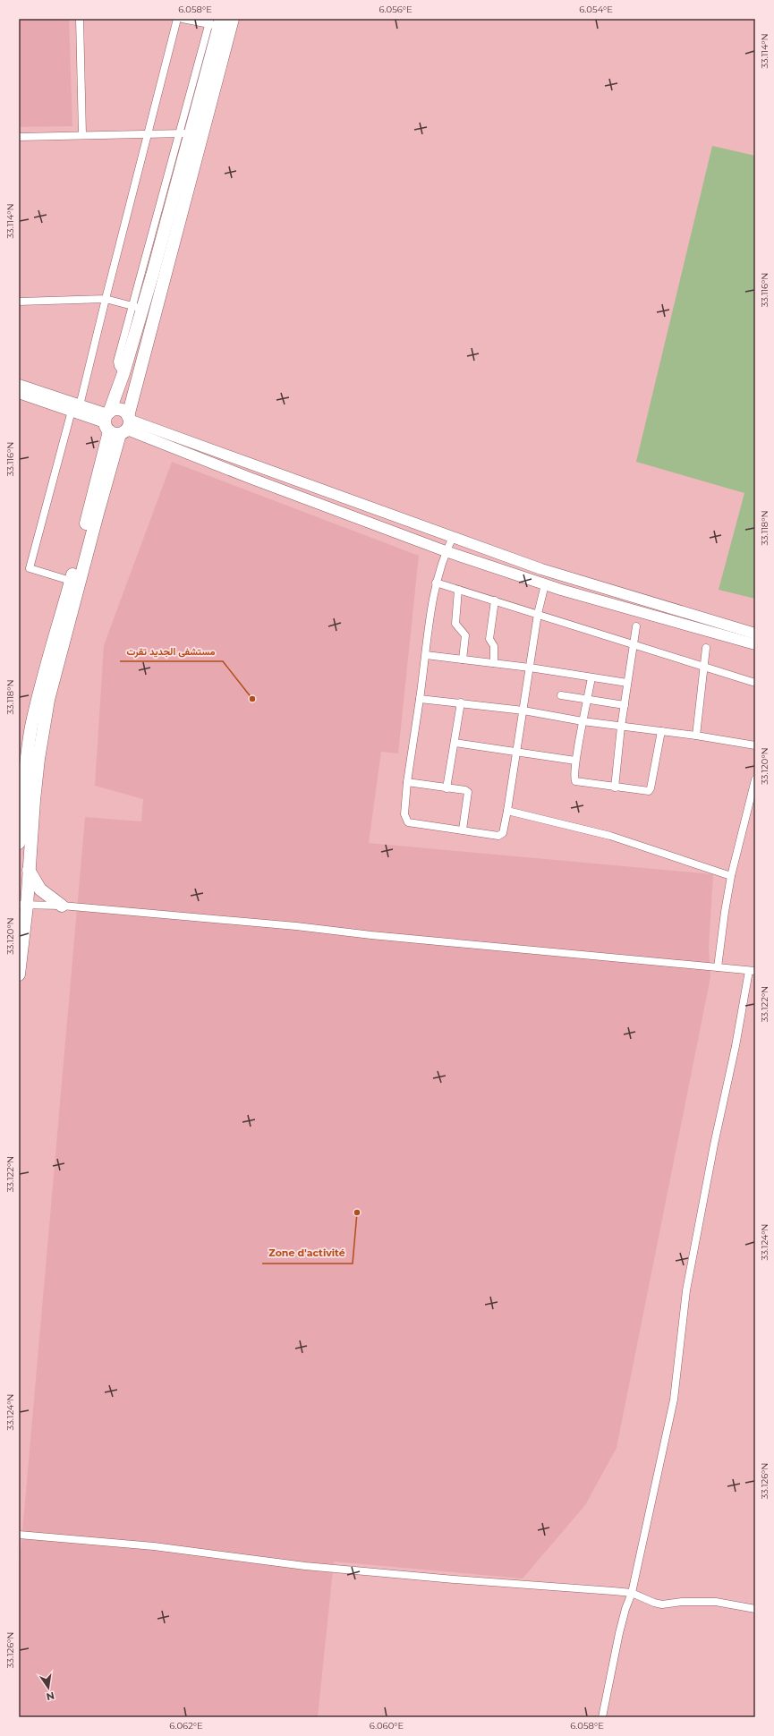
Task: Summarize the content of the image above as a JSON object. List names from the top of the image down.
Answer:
{
  "places": ["مستشفى الجديد تقرت", "Zone d'activité"],
  "north": "bottom",
  "coordinates": [
    "6.058°E",
    "6.056°E",
    "6.054°E",
    "33.114°N",
    "33.116°N",
    "33.118°N",
    "33.120°N",
    "33.122°N",
    "33.124°N",
    "33.126°N",
    "6.062°E",
    "6.060°E"
  ]
}
